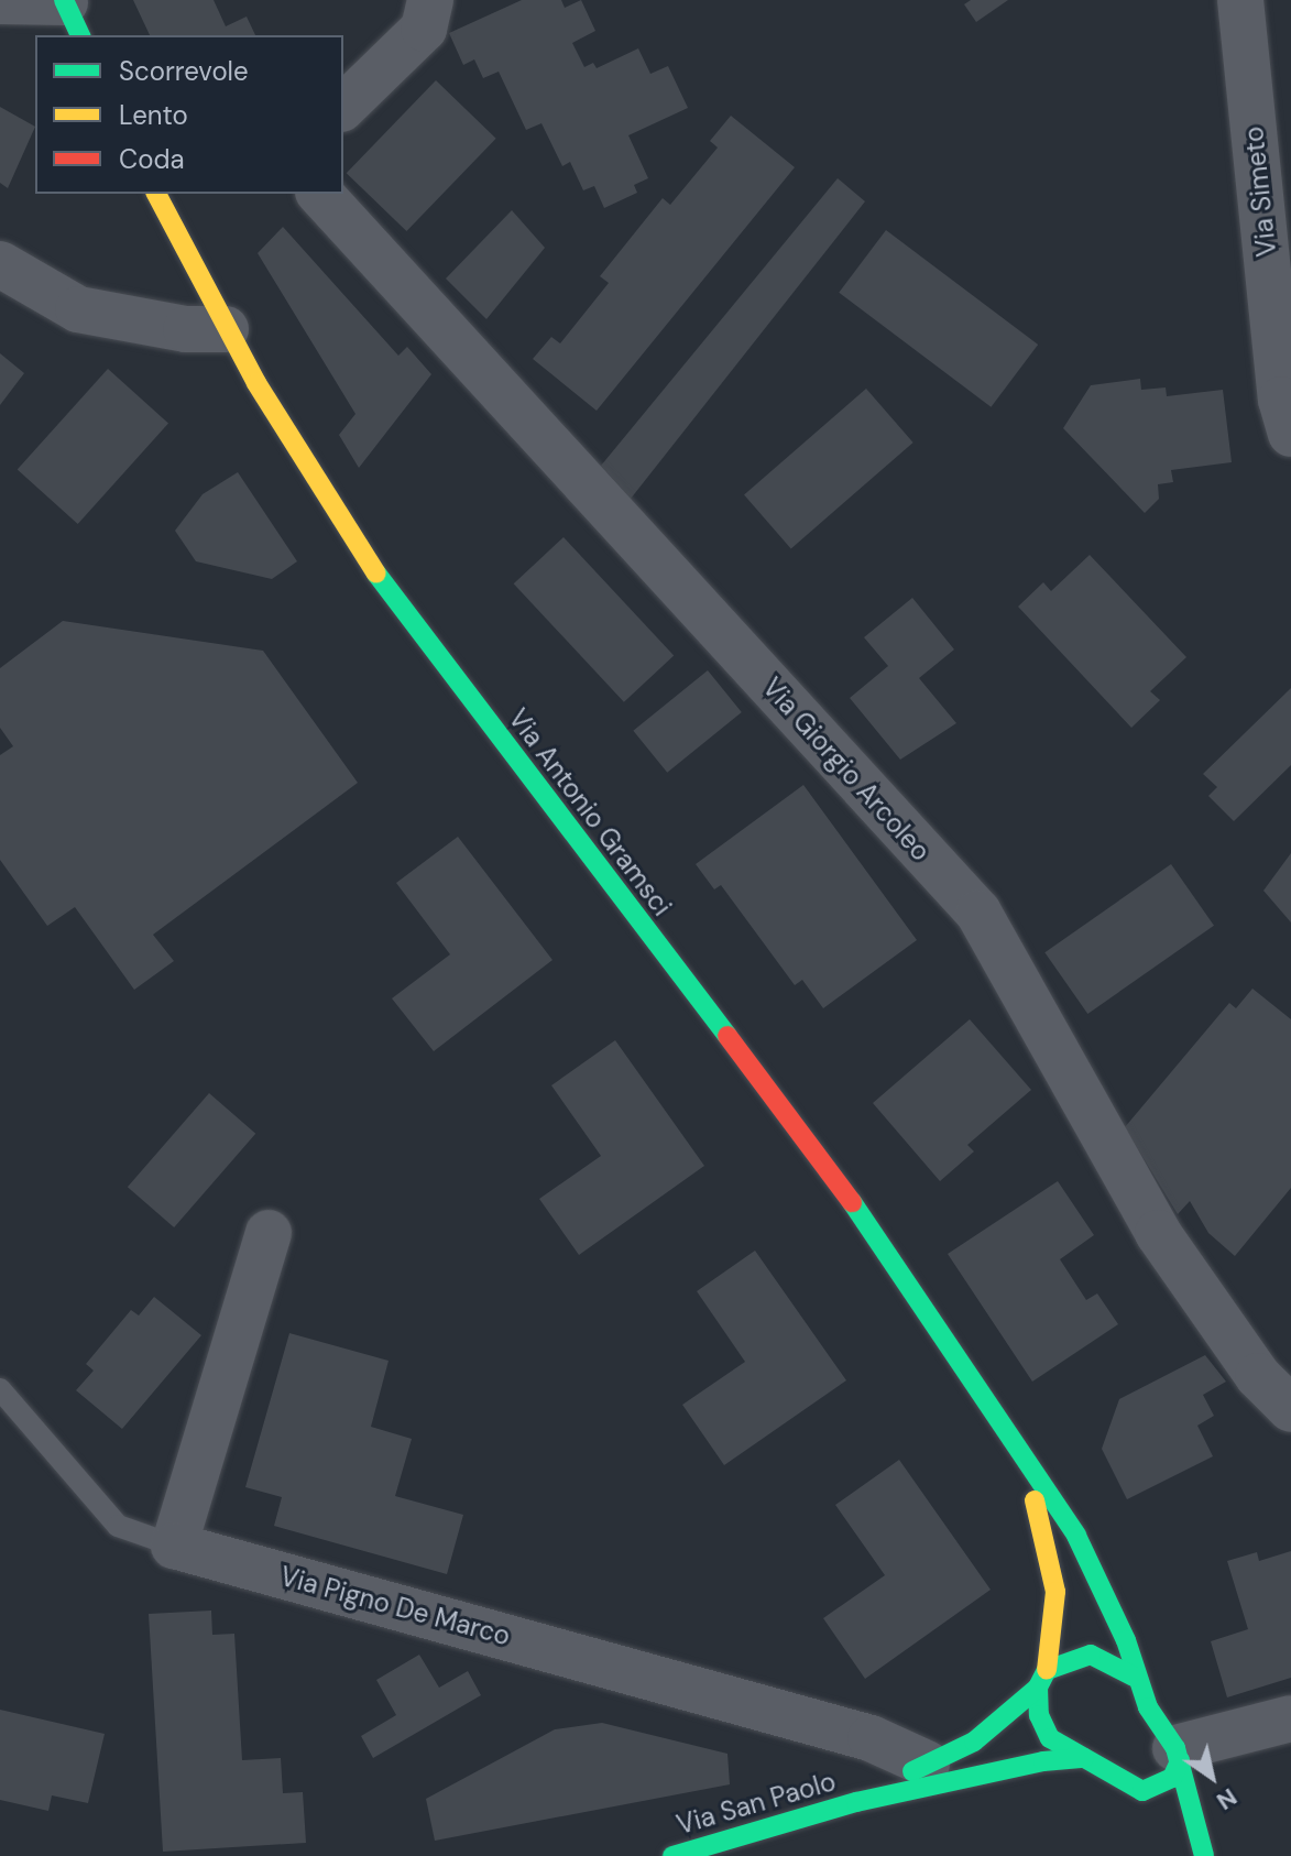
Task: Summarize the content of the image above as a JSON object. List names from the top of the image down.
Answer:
{
  "streets": {
    "main road": ["Via Antonio Gramsci", "Via San Paolo"],
    "street": ["Via Simeto", "Via Giorgio Arcoleo", "Via Pigno De Marco"]
  },
  "legend": ["Scorrevole", "Lento", "Coda"],
  "north": "bottom right"
}
